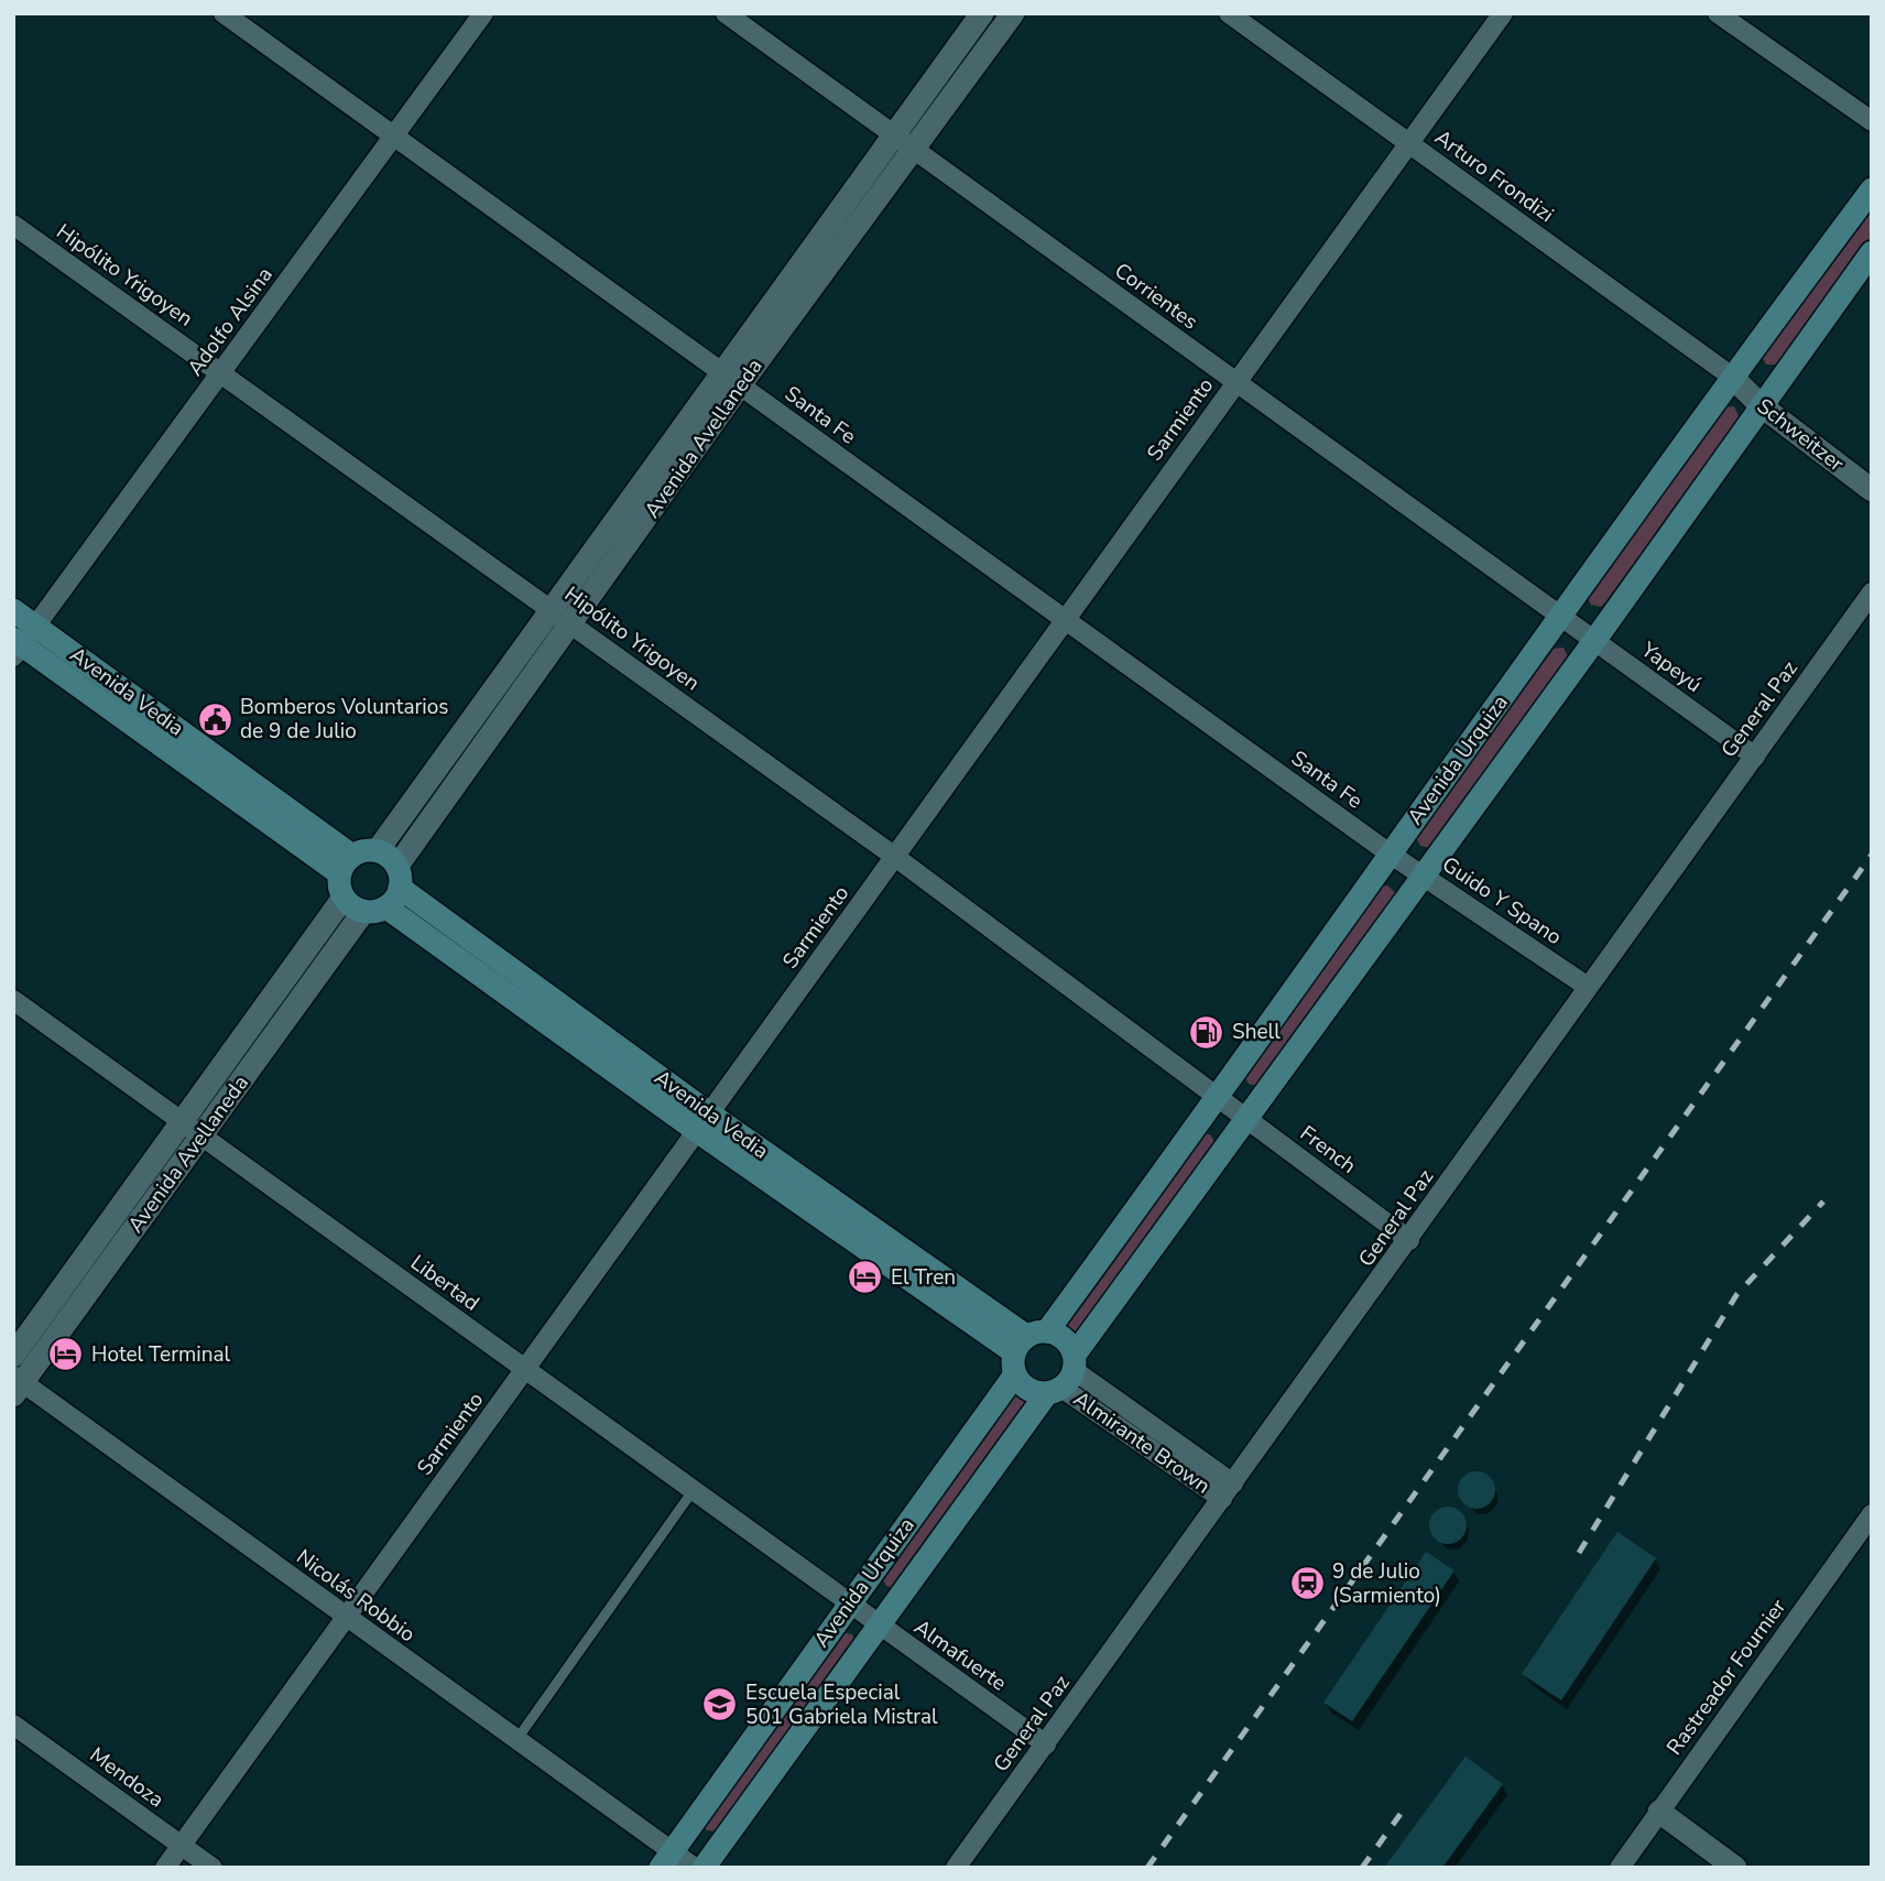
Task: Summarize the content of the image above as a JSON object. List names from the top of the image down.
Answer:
{
  "streets": {
    "main road": ["Avenida Vedia", "Avenida Urquiza"],
    "street": [
      "Arturo Frondizi",
      "Hipólito Yrigoyen",
      "Corrientes",
      "Adolfo Alsina",
      "Santa Fe",
      "Sarmiento",
      "Schweitzer",
      "Avenida Avellaneda",
      "Yapeyú",
      "General Paz",
      "Guido Y Spano",
      "French",
      "Libertad",
      "Almirante Brown",
      "Nicolás Robbio",
      "Almafuerte",
      "Rastreador Fournier",
      "Mendoza"
    ]
  },
  "crossings": [
    ["Arturo Frondizi", "Sarmiento"],
    ["Arturo Frondizi", "Schweitzer"],
    ["Arturo Frondizi", "Avenida Urquiza"],
    ["Hipólito Yrigoyen", "Adolfo Alsina"],
    ["Hipólito Yrigoyen", "Sarmiento"],
    ["Hipólito Yrigoyen", "Avenida Avellaneda"],
    ["Hipólito Yrigoyen", "Avenida Urquiza"],
    ["Hipólito Yrigoyen", "French"],
    ["Corrientes", "Sarmiento"],
    ["Corrientes", "Avenida Avellaneda"],
    ["Corrientes", "Yapeyú"],
    ["Corrientes", "Avenida Urquiza"],
    ["Adolfo Alsina", "Santa Fe"],
    ["Adolfo Alsina", "Avenida Vedia"],
    ["Santa Fe", "Sarmiento"],
    ["Santa Fe", "Avenida Avellaneda"],
    ["Santa Fe", "Avenida Urquiza"],
    ["Santa Fe", "Guido Y Spano"],
    ["Sarmiento", "Avenida Vedia"],
    ["Sarmiento", "Libertad"],
    ["Sarmiento", "Nicolás Robbio"],
    ["Sarmiento", "Mendoza"],
    ["Schweitzer", "Avenida Urquiza"],
    ["Avenida Avellaneda", "Avenida Vedia"],
    ["Avenida Avellaneda", "Libertad"],
    ["Avenida Avellaneda", "Nicolás Robbio"],
    ["Yapeyú", "General Paz"],
    ["Yapeyú", "Avenida Urquiza"],
    ["Avenida Vedia", "Avenida Urquiza"],
    ["General Paz", "Guido Y Spano"],
    ["General Paz", "French"],
    ["General Paz", "Almirante Brown"],
    ["General Paz", "Almafuerte"],
    ["Avenida Urquiza", "Guido Y Spano"],
    ["Avenida Urquiza", "French"],
    ["Avenida Urquiza", "Libertad"],
    ["Avenida Urquiza", "Almirante Brown"],
    ["Avenida Urquiza", "Nicolás Robbio"],
    ["Avenida Urquiza", "Almafuerte"],
    ["Libertad", "Almafuerte"]
  ],
  "places": {
    "public building": ["Bomberos Voluntarios de 9 de Julio"],
    "fuel station": ["Shell"],
    "hotel": ["El Tren", "Hotel Terminal"],
    "station": ["9 de Julio (Sarmiento)"],
    "school or university": ["Escuela Especial 501 Gabriela Mistral"]
  }
}
